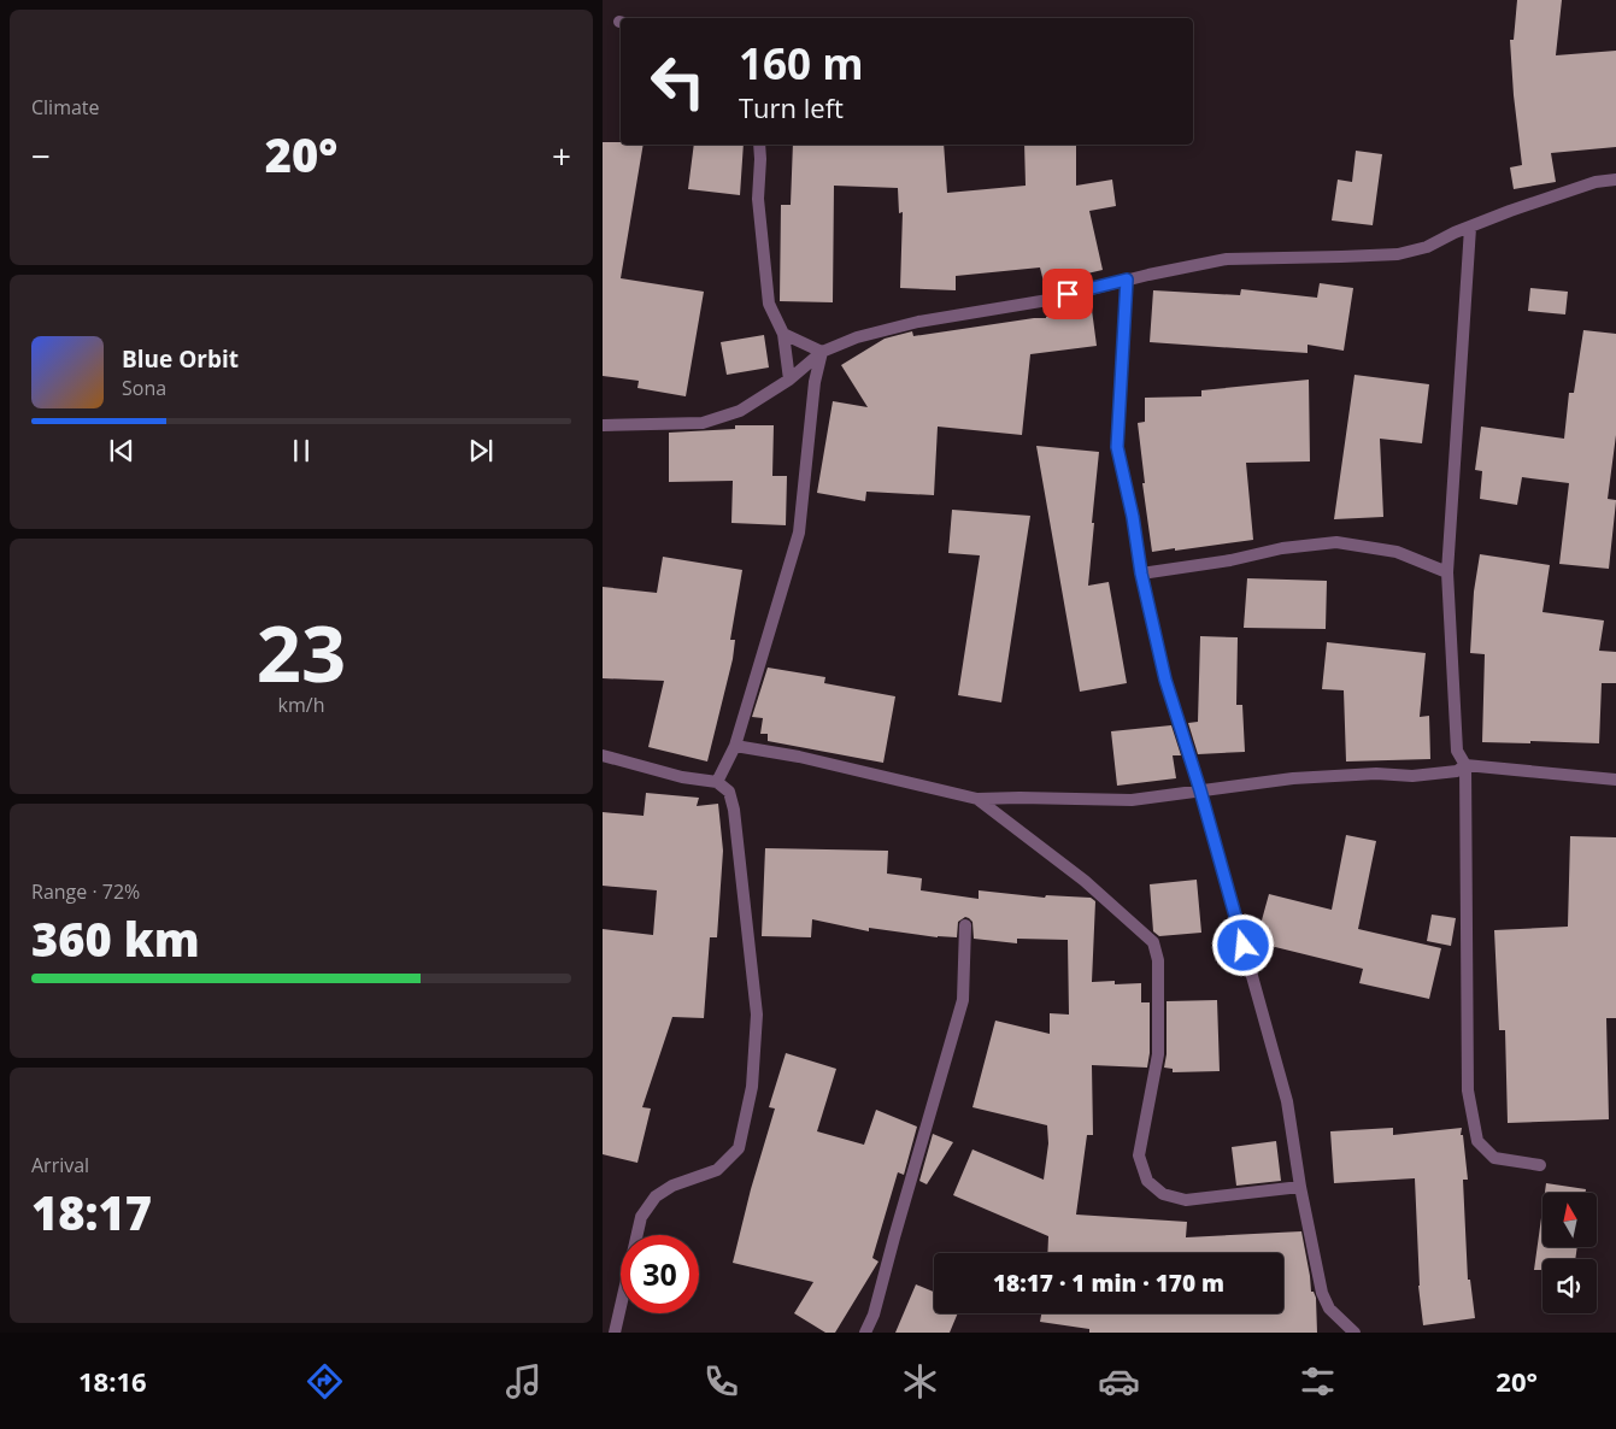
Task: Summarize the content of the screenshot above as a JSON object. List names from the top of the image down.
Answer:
{
  "north": "top",
  "page": {
    "tile": [
      "Climate",
      ["23", "km/h"],
      ["Range · 72%", "360 km"],
      ["Arrival", "18:17"]
    ],
    "turn": ["160 m", "Turn left"],
    "heat": ["−", "20°", "+"],
    "song": ["Blue Orbit", "Sona"],
    "limit": "30",
    "trip": "18:17 · 1 min · 170 m",
    "tabs": ["18:16", "20°"]
  }
}
